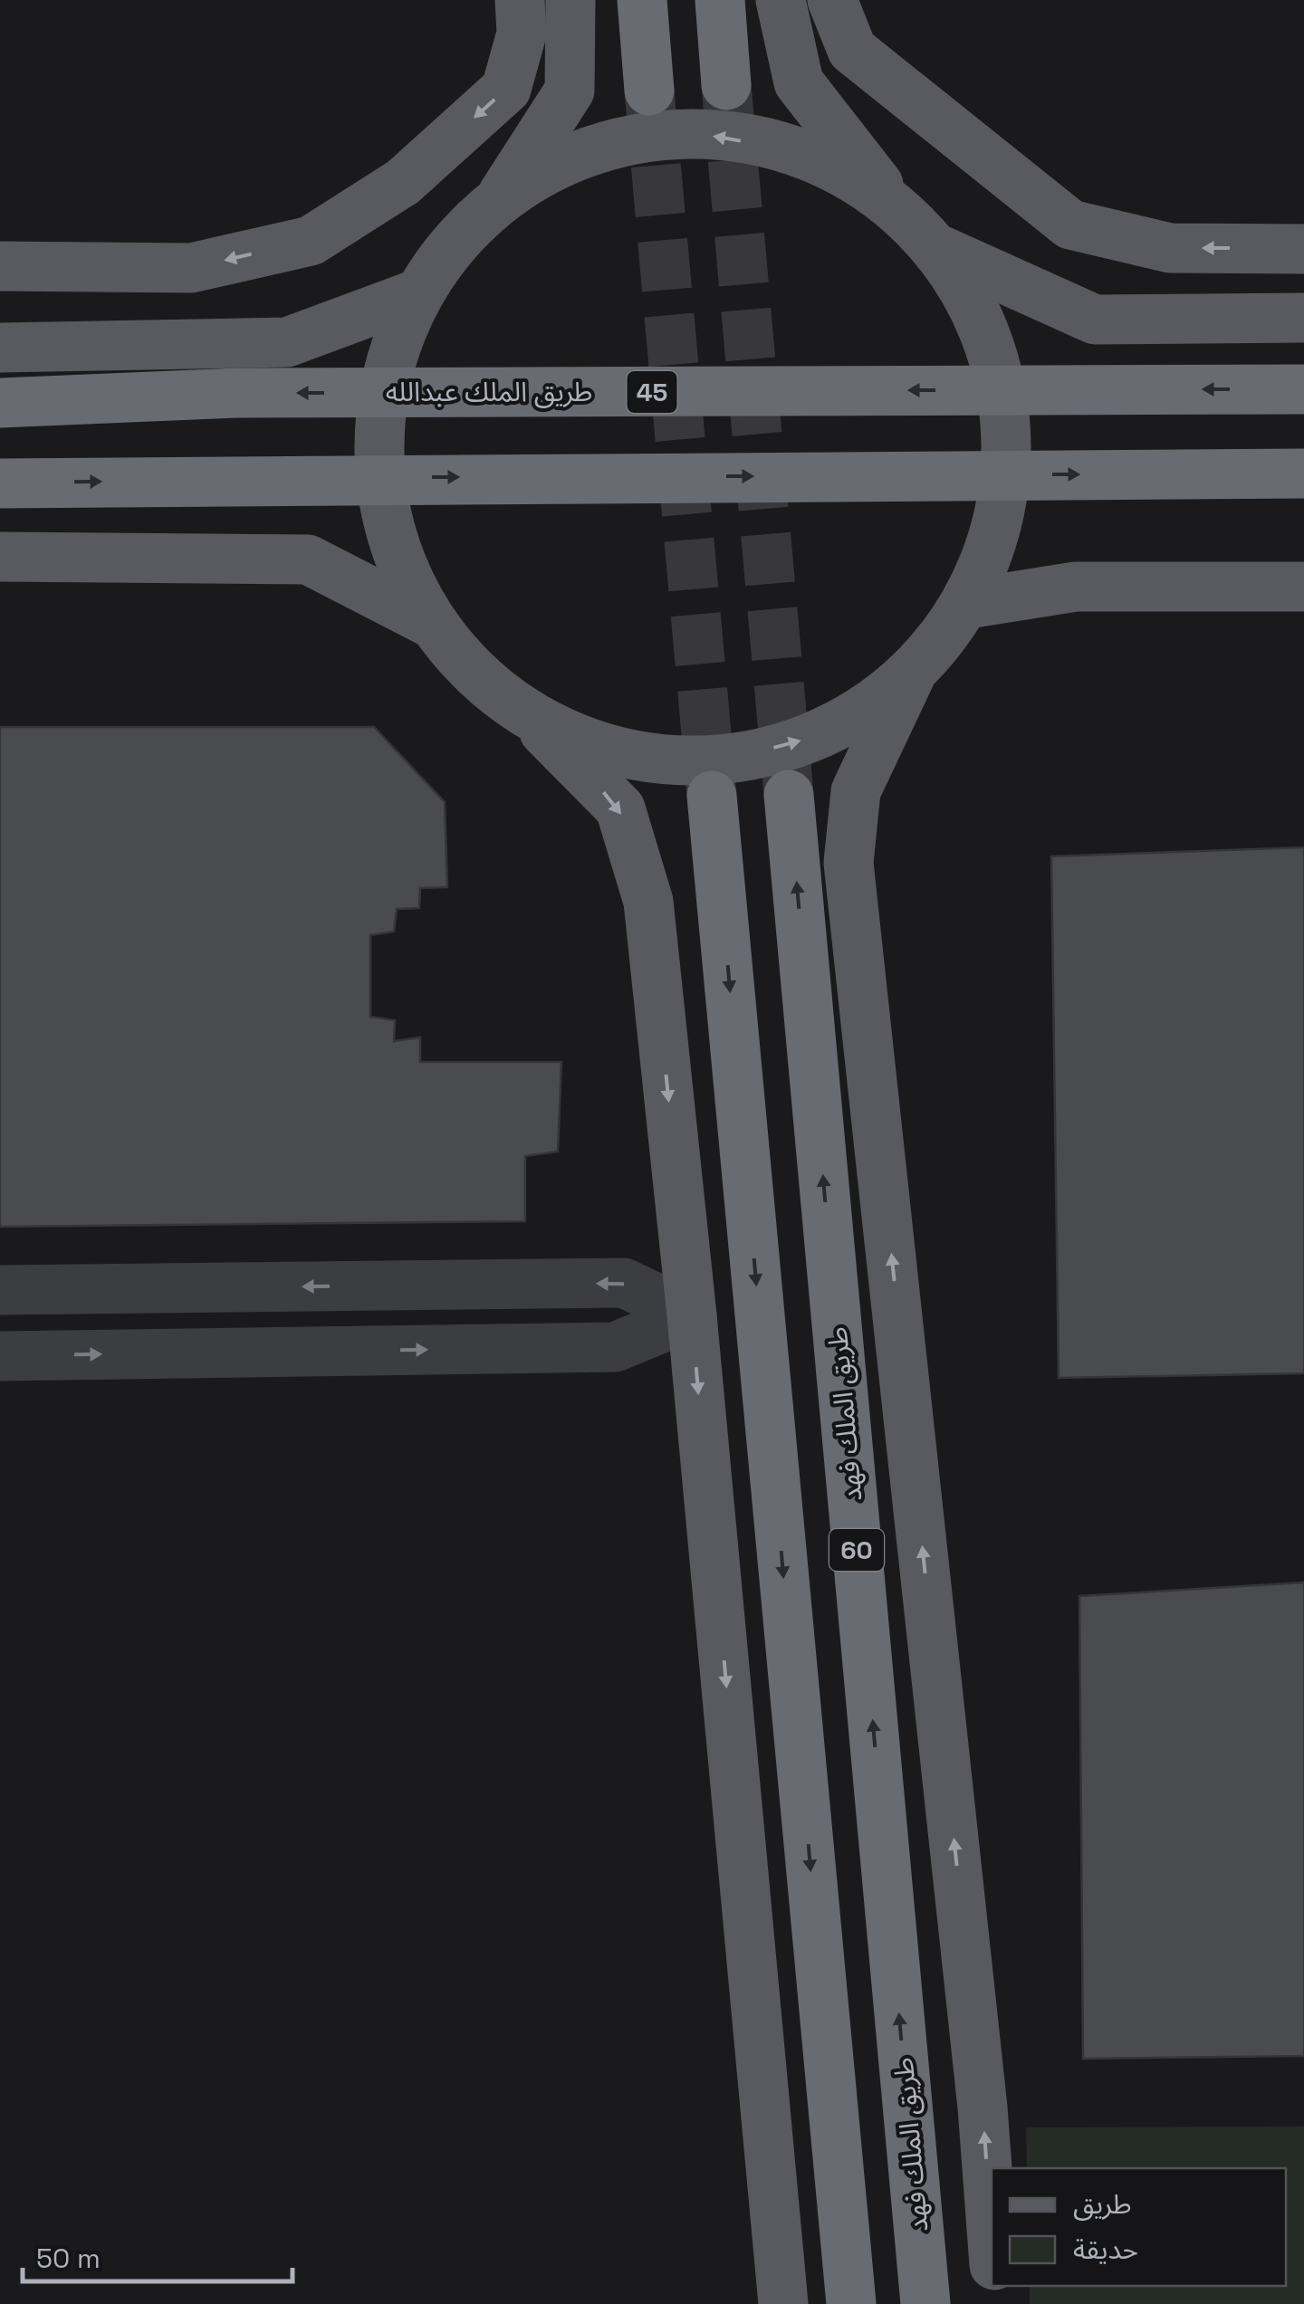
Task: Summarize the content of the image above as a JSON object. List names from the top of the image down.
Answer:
{
  "streets": {
    "highway": [
      "طريق الملك عبدالله",
      "45",
      "طريق الملك فهد",
      "60"
    ]
  },
  "legend": ["طريق", "حديقة"],
  "scale_bar": "50 m"
}
